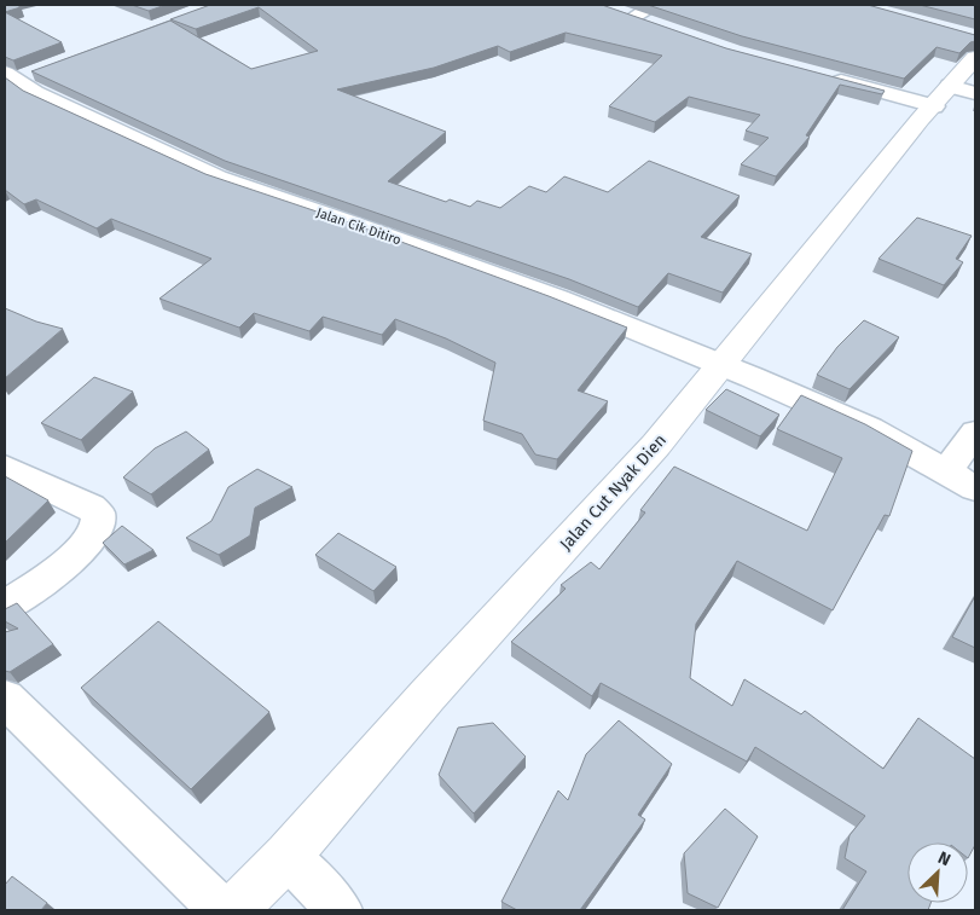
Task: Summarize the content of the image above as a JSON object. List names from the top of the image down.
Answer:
{
  "streets": {
    "main road": ["Jalan Cut Nyak Dien"],
    "street": ["Jalan Cik Ditiro"]
  },
  "crossings": [
    ["Jalan Cik Ditiro", "Jalan Cut Nyak Dien"]
  ],
  "north": "top right"
}
